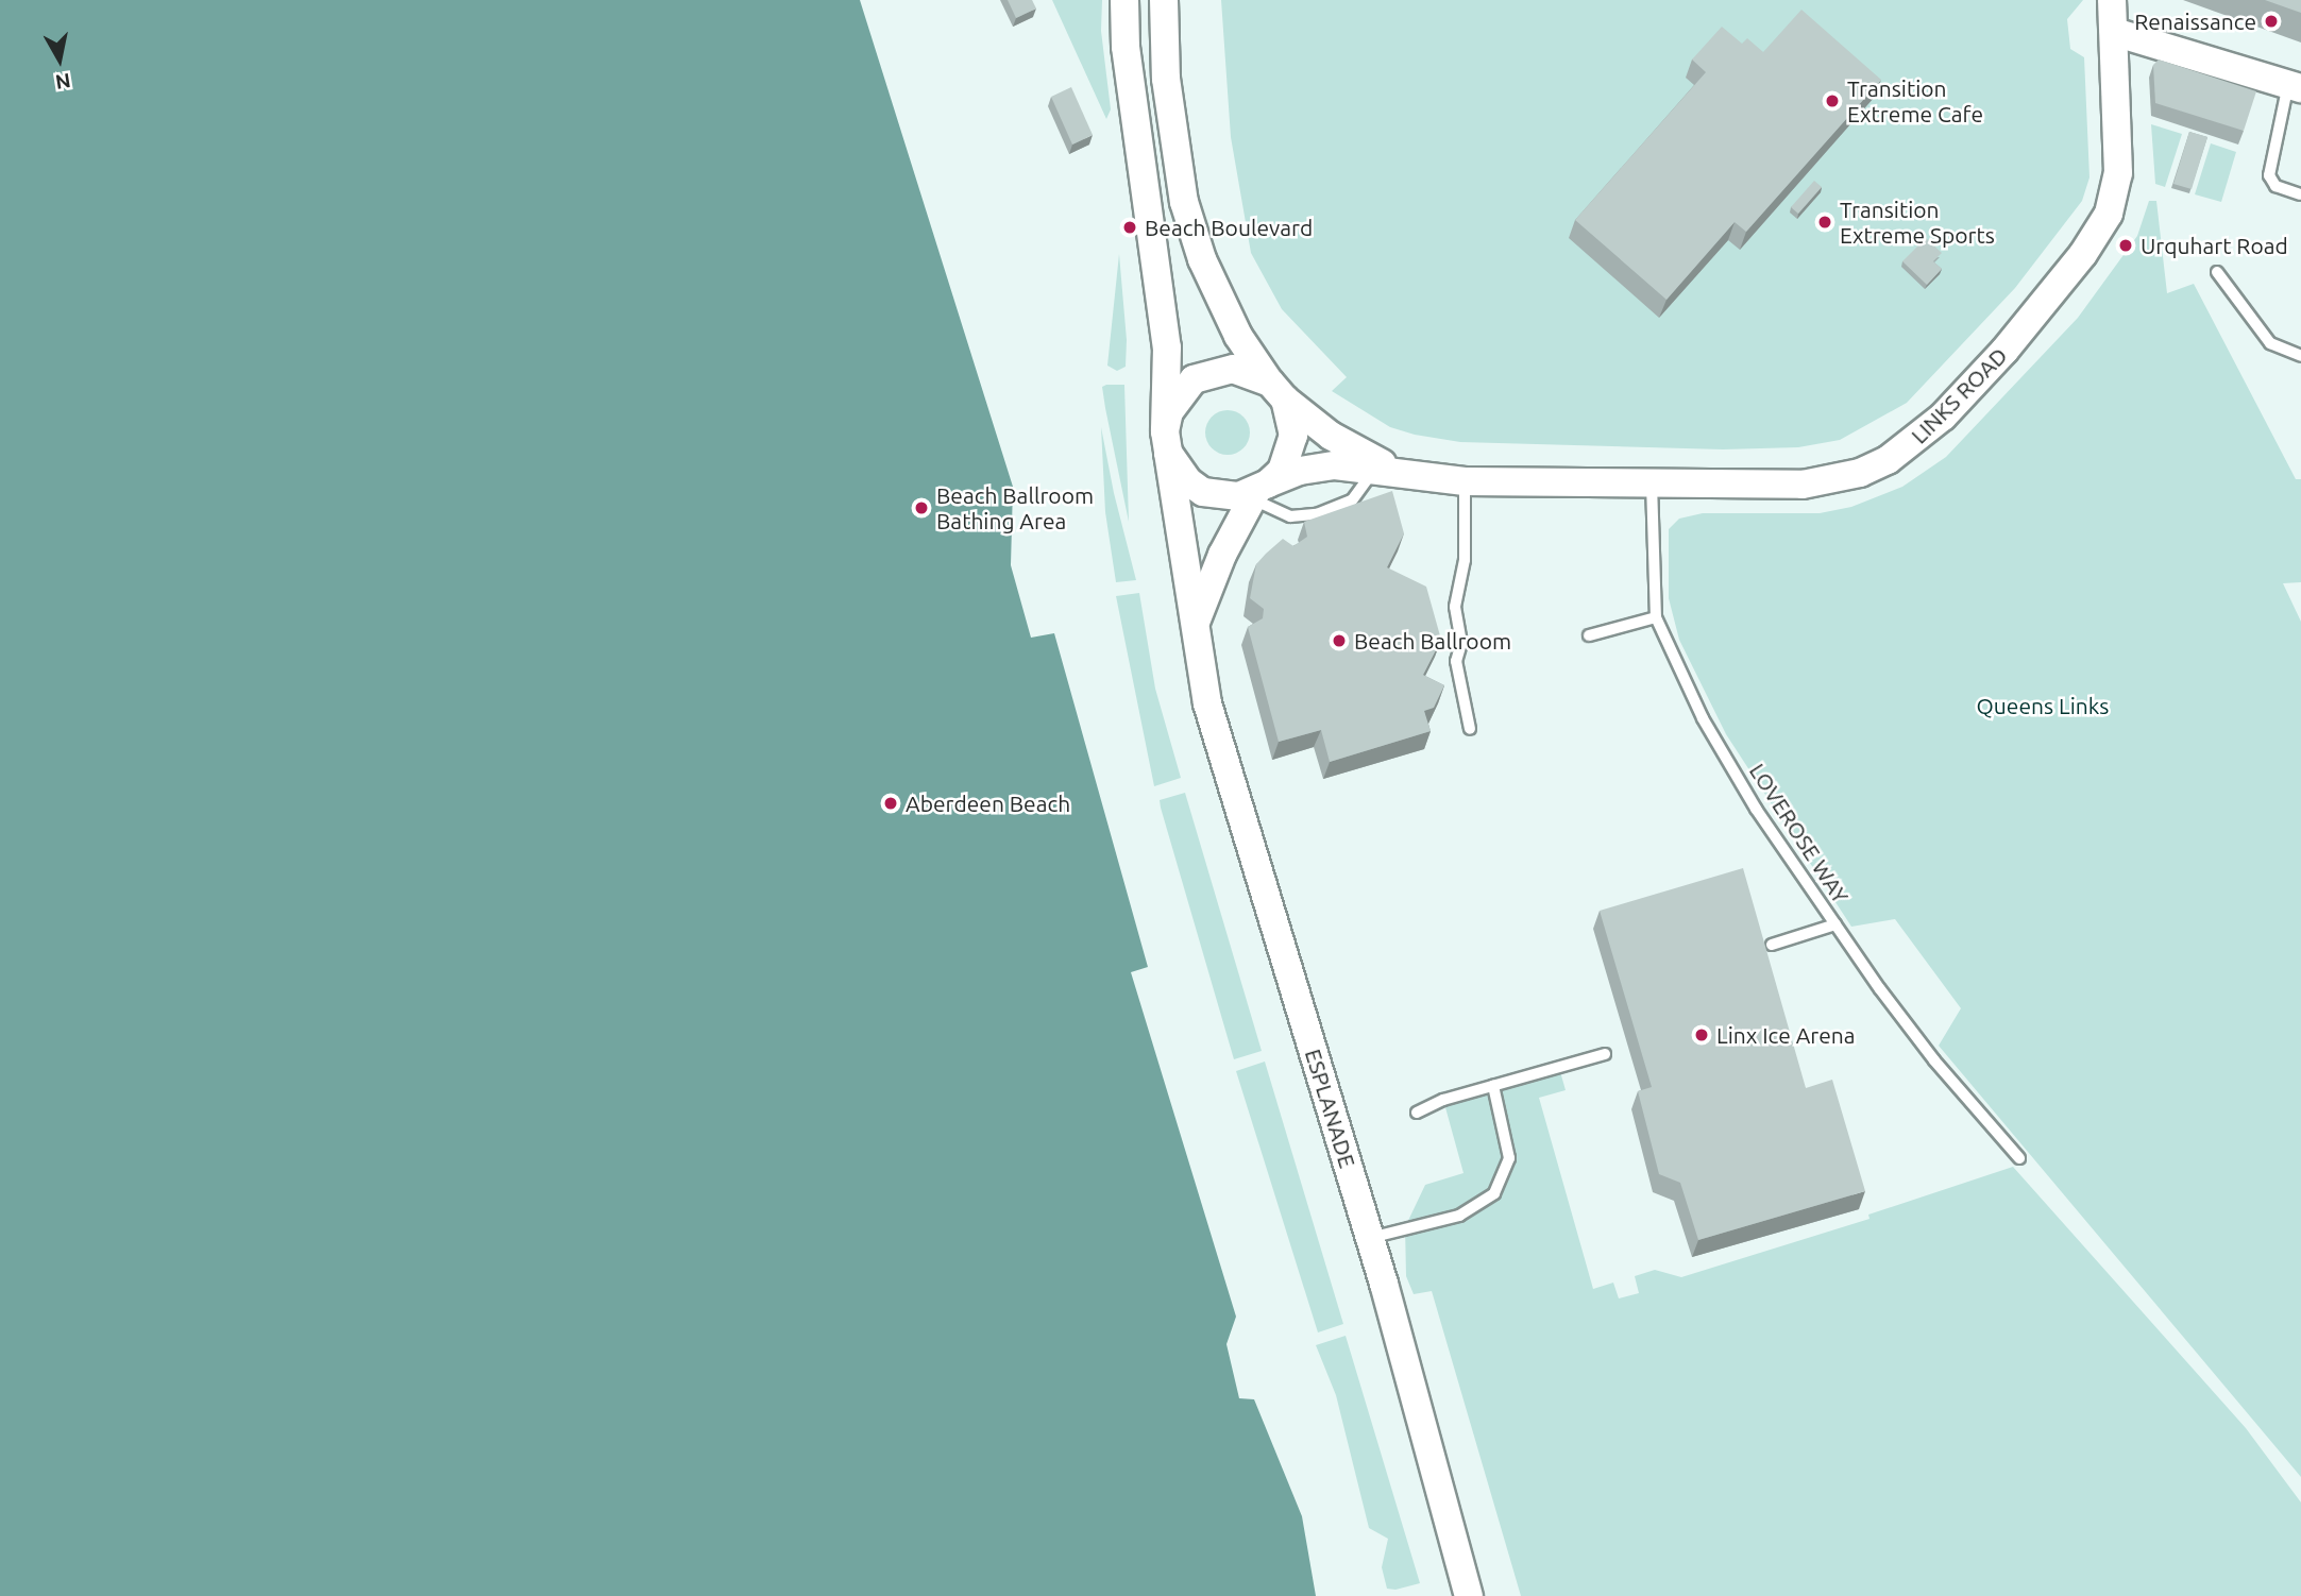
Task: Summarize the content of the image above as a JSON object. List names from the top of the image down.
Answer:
{
  "streets": {
    "street": ["LINKS ROAD", "ESPLANADE"],
    "lane": ["LOVEROSE WAY"]
  },
  "crossings": [
    ["LINKS ROAD", "LOVEROSE WAY"],
    ["LINKS ROAD", "ESPLANADE"]
  ],
  "parks": ["Queens Links"],
  "places": [
    "Renaissance",
    "Transition Extreme Cafe",
    "Transition Extreme Sports",
    "Beach Boulevard",
    "Urquhart Road",
    "Beach Ballroom Bathing Area",
    "Beach Ballroom",
    "Aberdeen Beach",
    "Linx Ice Arena"
  ],
  "north": "bottom"
}
